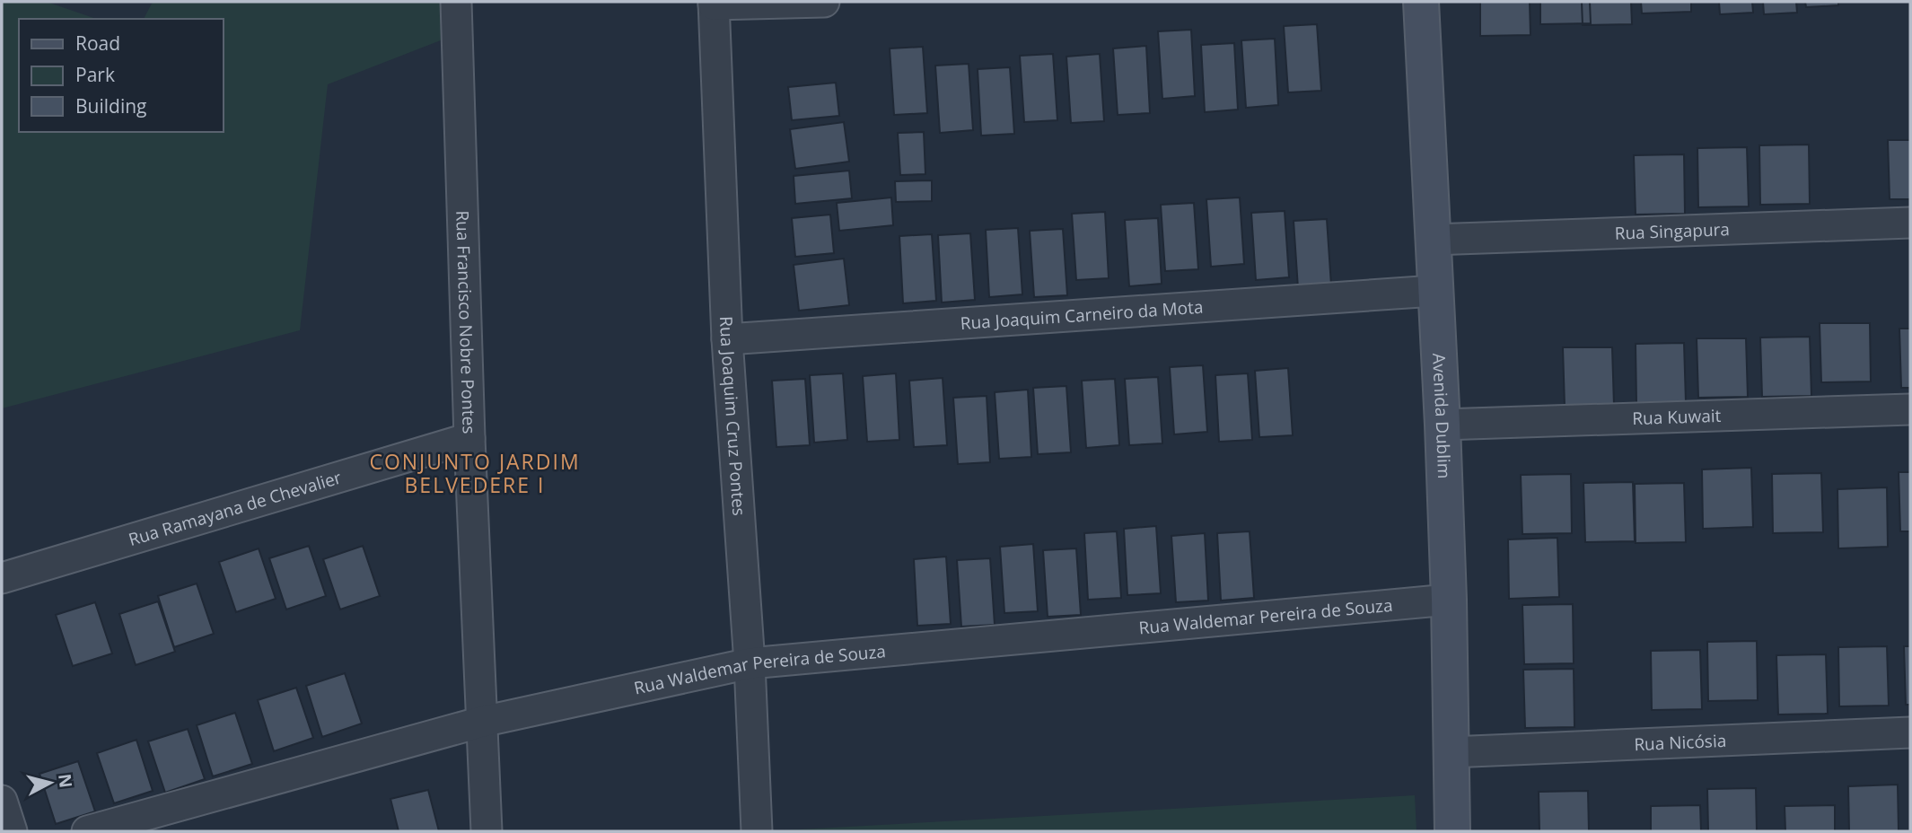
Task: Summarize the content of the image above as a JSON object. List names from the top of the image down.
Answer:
{
  "streets": {
    "street": [
      "Rua Singapura",
      "Rua Joaquim Carneiro da Mota",
      "Rua Francisco Nobre Pontes",
      "Rua Joaquim Cruz Pontes",
      "Avenida Dublim",
      "Rua Kuwait",
      "Rua Ramayana de Chevalier",
      "Rua Waldemar Pereira de Souza",
      "Rua Nicósia"
    ]
  },
  "crossings": [
    ["Rua Singapura", "Avenida Dublim"],
    ["Rua Joaquim Carneiro da Mota", "Rua Joaquim Cruz Pontes"],
    ["Rua Joaquim Carneiro da Mota", "Avenida Dublim"],
    ["Rua Francisco Nobre Pontes", "Rua Ramayana de Chevalier"],
    ["Rua Francisco Nobre Pontes", "Rua Waldemar Pereira de Souza"],
    ["Rua Joaquim Cruz Pontes", "Rua Waldemar Pereira de Souza"],
    ["Avenida Dublim", "Rua Kuwait"],
    ["Avenida Dublim", "Rua Waldemar Pereira de Souza"],
    ["Avenida Dublim", "Rua Nicósia"]
  ],
  "districts": ["CONJUNTO JARDIM BELVEDERE I"],
  "legend": ["Road", "Park", "Building"],
  "north": "right"
}
